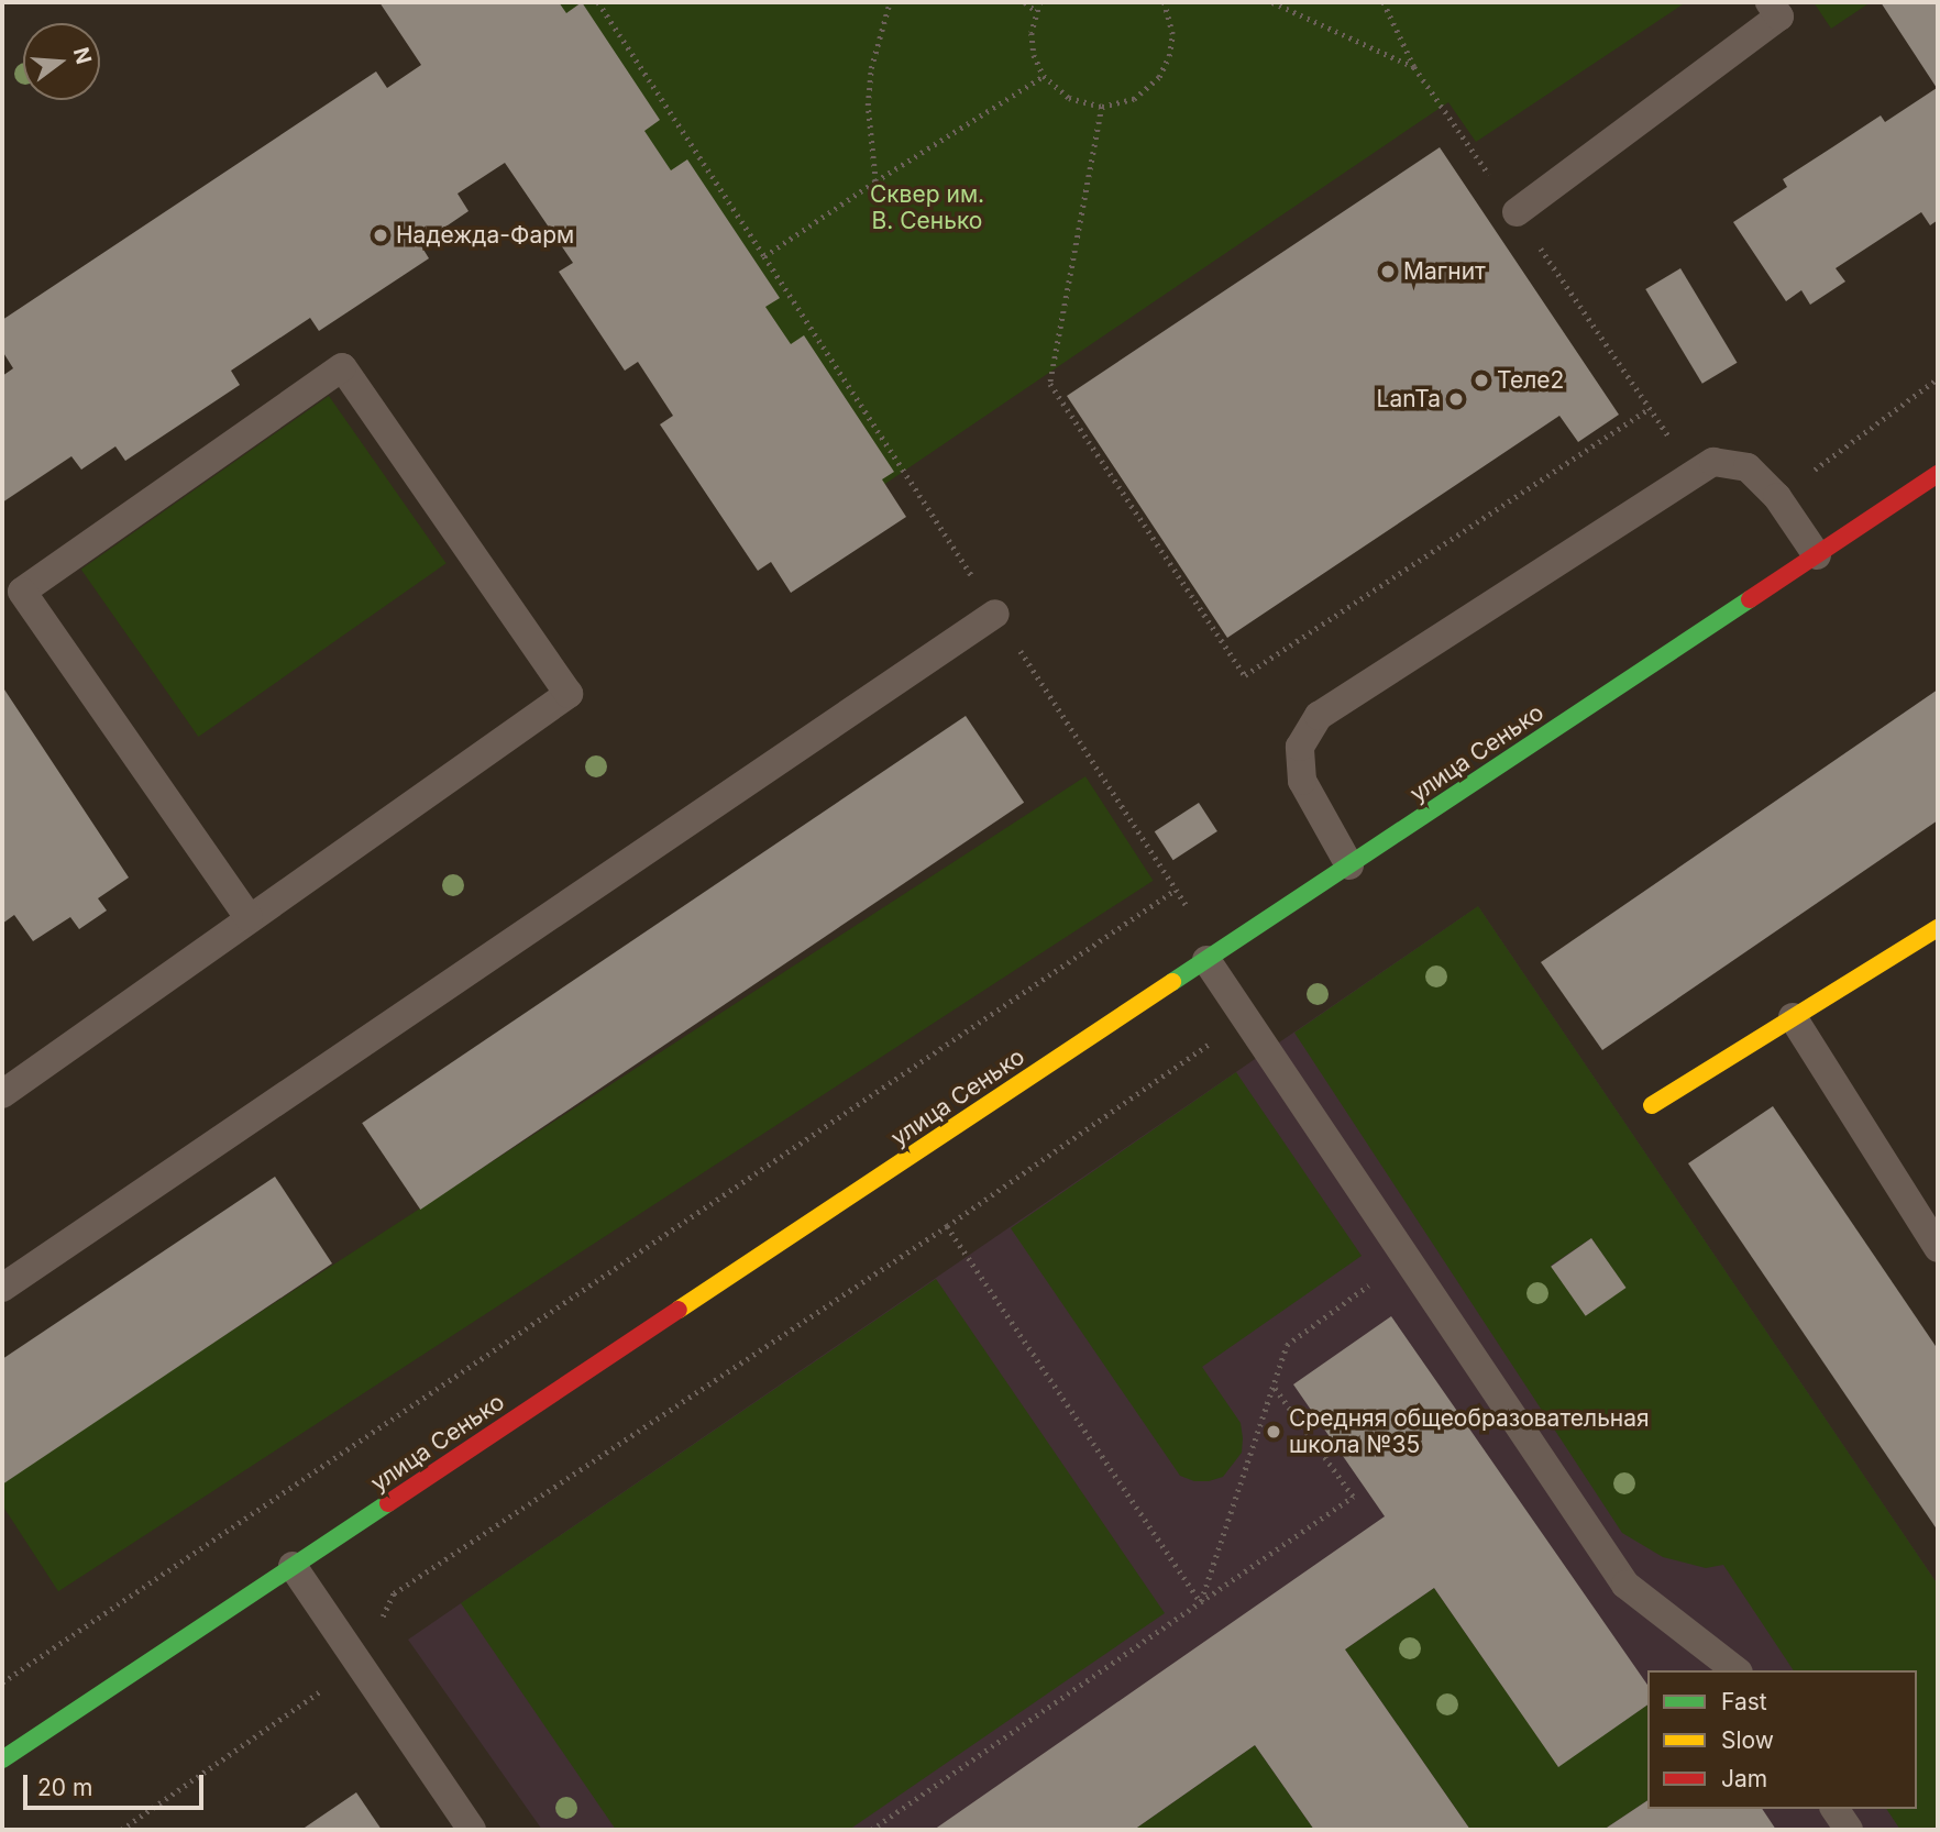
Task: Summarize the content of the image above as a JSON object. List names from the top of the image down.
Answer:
{
  "streets": {
    "street": ["улица Сенько"]
  },
  "parks": ["Сквер им. В. Сенько"],
  "places": [
    "Надежда-Фарм",
    "Магнит",
    "Теле2",
    "LanTa",
    "Средняя общеобразовательная школа №35"
  ],
  "legend": ["Fast", "Slow", "Jam"],
  "scale_bar": "20 m",
  "north": "right"
}
